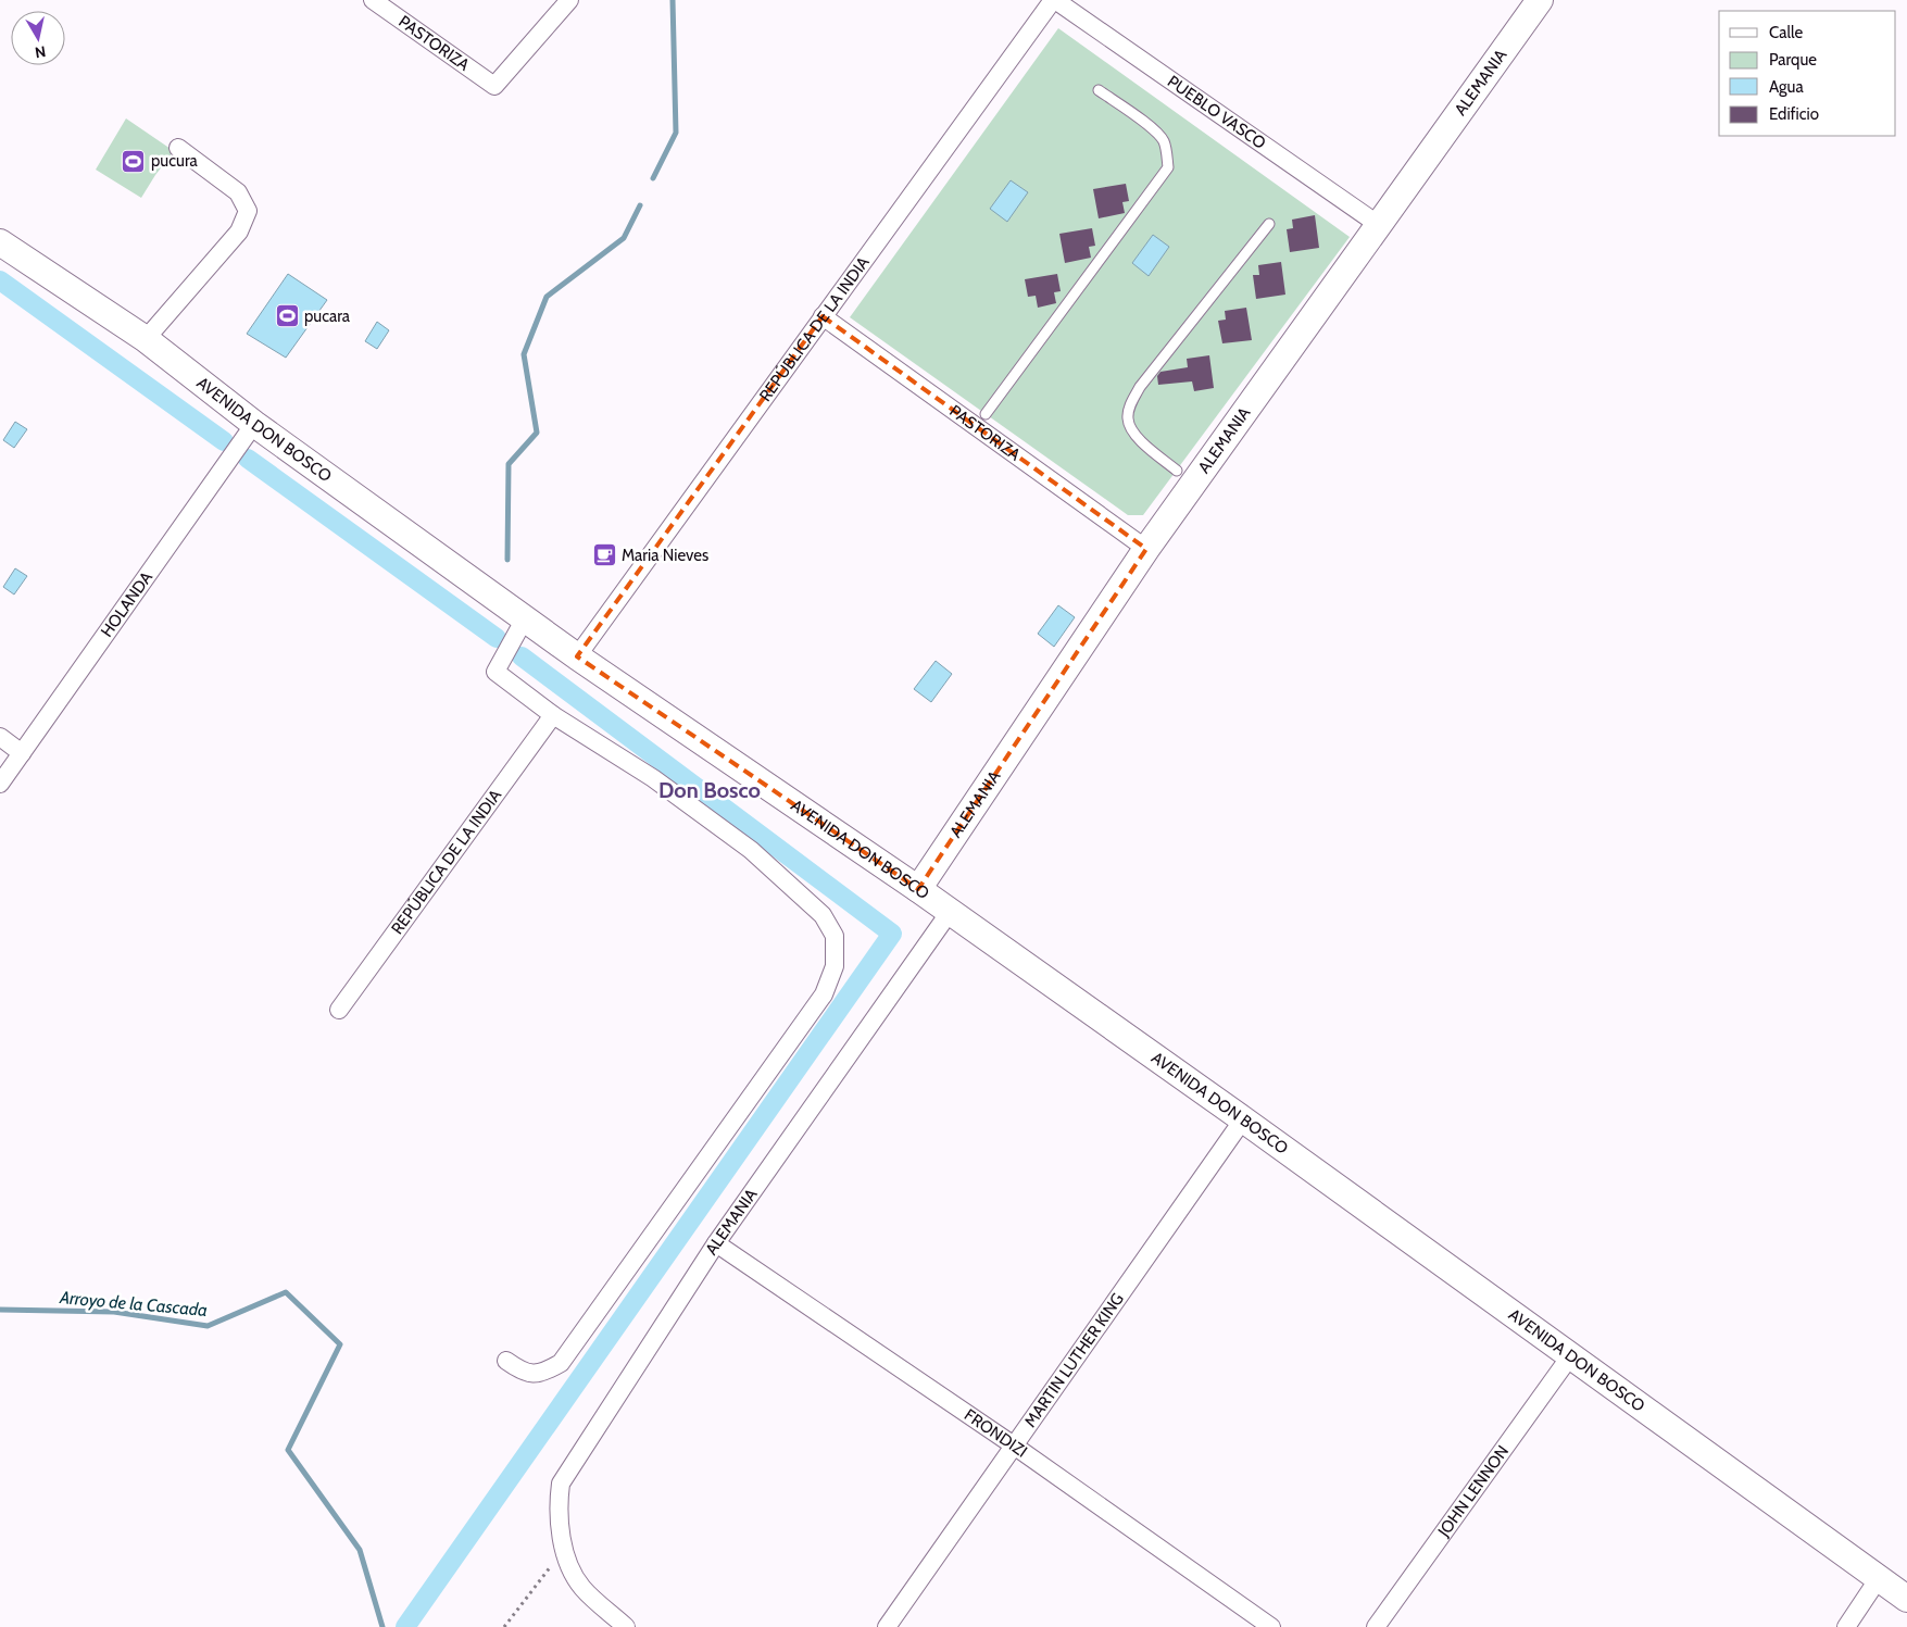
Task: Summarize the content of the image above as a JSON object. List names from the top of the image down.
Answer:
{
  "streets": {
    "main road": ["ALEMANIA", "AVENIDA DON BOSCO"],
    "street": [
      "PASTORIZA",
      "PUEBLO VASCO",
      "REPÚBLICA DE LA INDIA",
      "HOLANDA",
      "MARTIN LUTHER KING",
      "FRONDIZI",
      "JOHN LENNON"
    ]
  },
  "crossings": [
    ["PASTORIZA", "ALEMANIA"],
    ["PASTORIZA", "REPÚBLICA DE LA INDIA"],
    ["ALEMANIA", "PUEBLO VASCO"],
    ["ALEMANIA", "AVENIDA DON BOSCO"],
    ["ALEMANIA", "FRONDIZI"],
    ["PUEBLO VASCO", "REPÚBLICA DE LA INDIA"],
    ["REPÚBLICA DE LA INDIA", "AVENIDA DON BOSCO"],
    ["AVENIDA DON BOSCO", "HOLANDA"],
    ["AVENIDA DON BOSCO", "MARTIN LUTHER KING"],
    ["AVENIDA DON BOSCO", "JOHN LENNON"],
    ["MARTIN LUTHER KING", "FRONDIZI"]
  ],
  "districts": ["Don Bosco"],
  "water": ["Arroyo de la Cascada"],
  "places": {
    "sports": ["pucura", "pucara"],
    "cafe": ["Maria Nieves"]
  },
  "legend": [
    "Calle",
    "Parque",
    "Agua",
    "Edificio"
  ],
  "north": "bottom"
}
